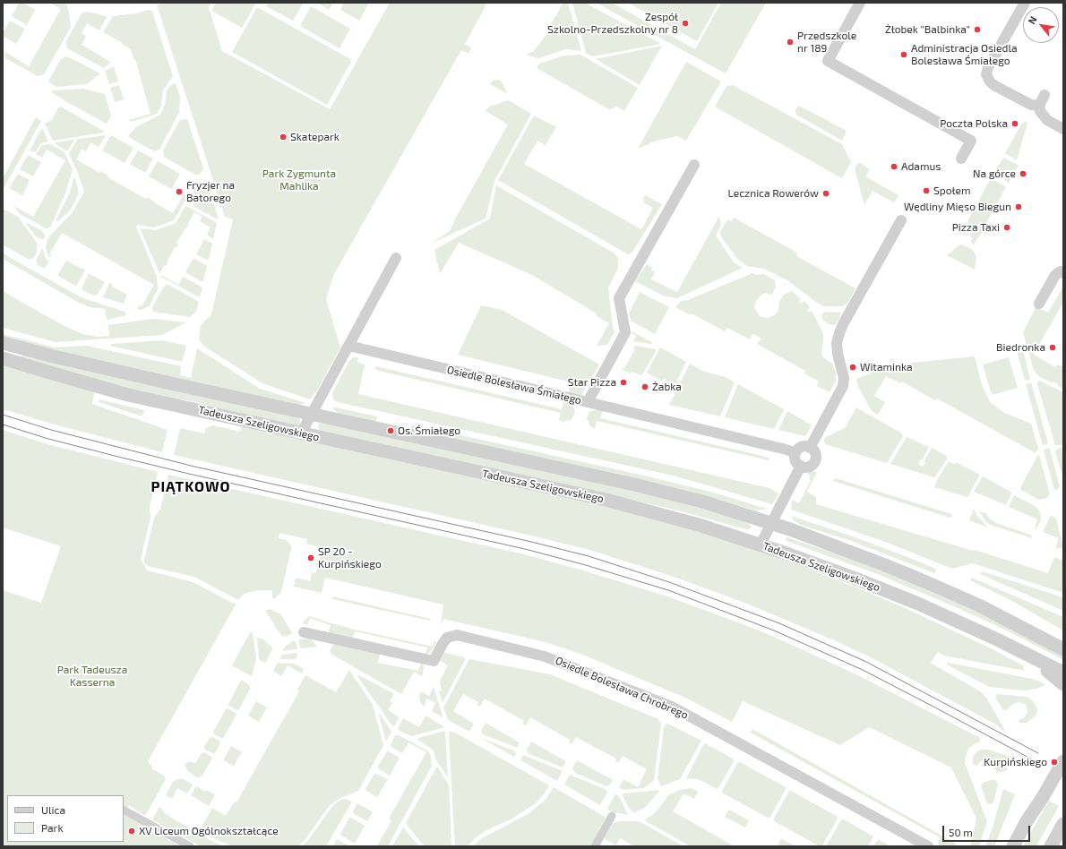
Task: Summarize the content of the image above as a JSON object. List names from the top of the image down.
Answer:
{
  "streets": {
    "street": ["Osiedle Bolesława Śmiałego", "Tadeusza Szeligowskiego", "Osiedle Bolesława Chrobrego"]
  },
  "districts": ["PIĄTKOWO"],
  "parks": ["Park Zygmunta Mahlika", "Park Tadeusza Kasserna"],
  "places": [
    "Zespół Szkolno-Przedszkolny nr 8",
    "Żłobek \"Balbinka\"",
    "Przedszkole nr 189",
    "Administracja Osiedla Bolesława Śmiałego",
    "Poczta Polska",
    "Skatepark",
    "Adamus",
    "Na górce",
    "Społem",
    "Fryzjer na Batorego",
    "Lecznica Rowerów",
    "Wędliny Mięso Biegun",
    "Pizza Taxi",
    "Biedronka",
    "Witaminka",
    "Star Pizza",
    "Żabka",
    "Os. Śmiałego",
    "SP 20 - Kurpińskiego",
    "Kurpińskiego",
    "XV Liceum Ogólnokształcące"
  ],
  "legend": ["Ulica", "Park"],
  "scale_bar": "50 m",
  "north": "top left"
}
